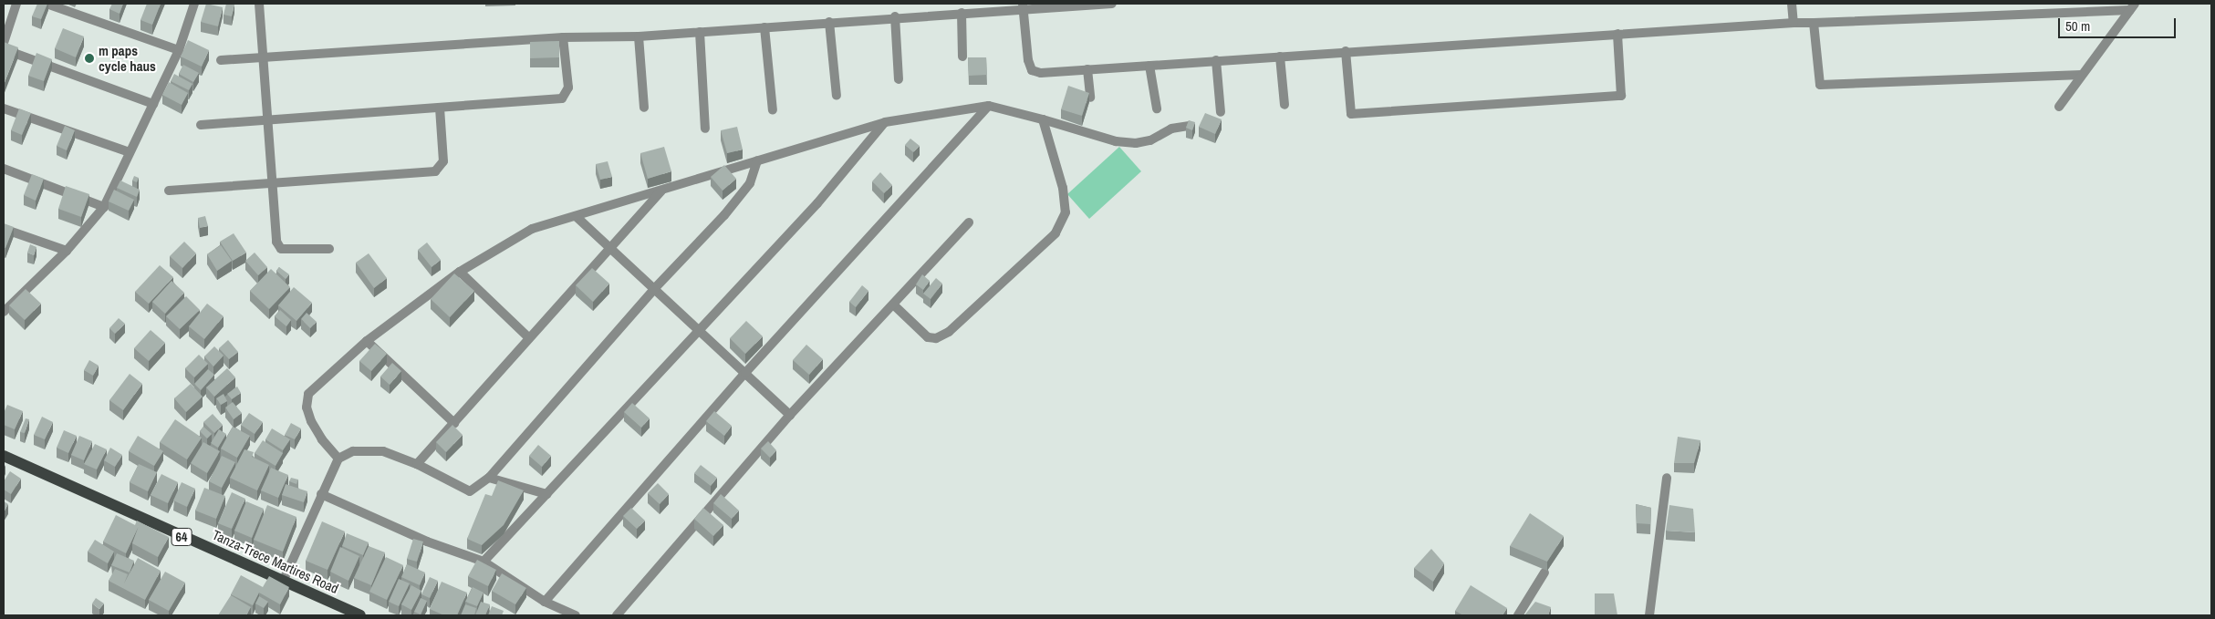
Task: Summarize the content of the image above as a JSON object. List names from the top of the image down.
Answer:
{
  "streets": {
    "main road": ["64", "Tanza-Trece Martires Road"]
  },
  "places": ["m paps cycle haus"],
  "scale_bar": "50 m"
}
